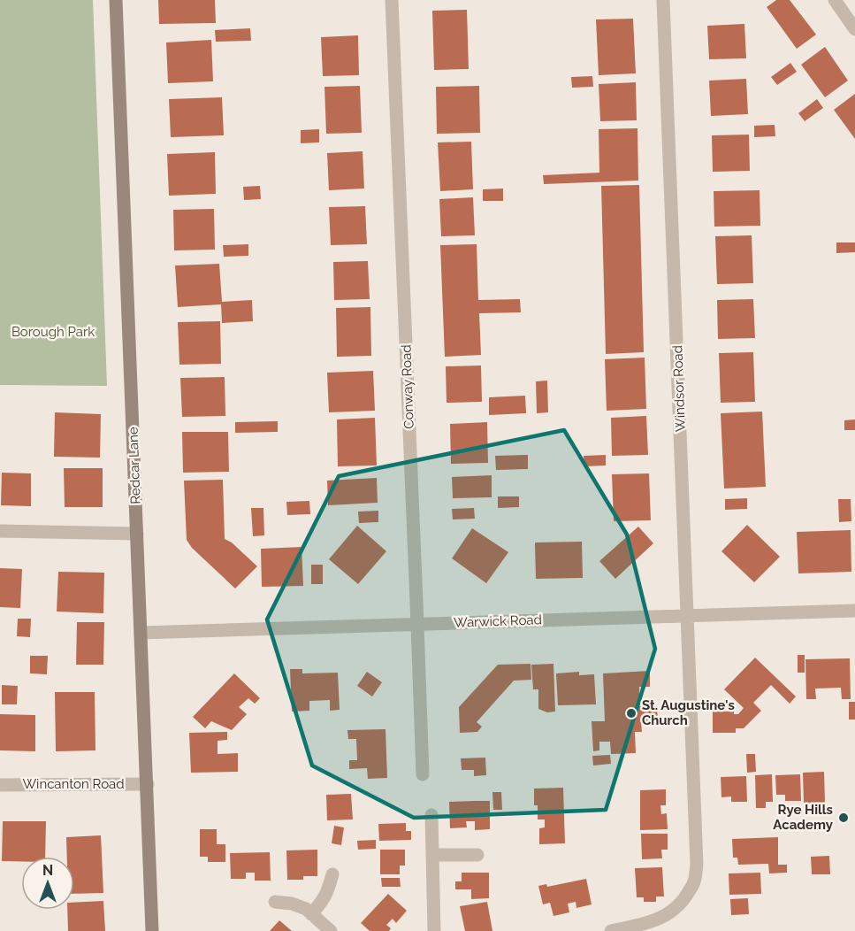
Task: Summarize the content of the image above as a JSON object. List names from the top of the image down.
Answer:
{
  "streets": {
    "main road": ["Redcar Lane"],
    "street": [
      "Conway Road",
      "Windsor Road",
      "Warwick Road",
      "Wincanton Road"
    ]
  },
  "crossings": [
    ["Conway Road", "Warwick Road"],
    ["Windsor Road", "Warwick Road"],
    ["Redcar Lane", "Warwick Road"],
    ["Redcar Lane", "Wincanton Road"]
  ],
  "parks": ["Borough Park"],
  "places": ["St. Augustine's Church", "Rye Hills Academy"],
  "north": "top"
}
